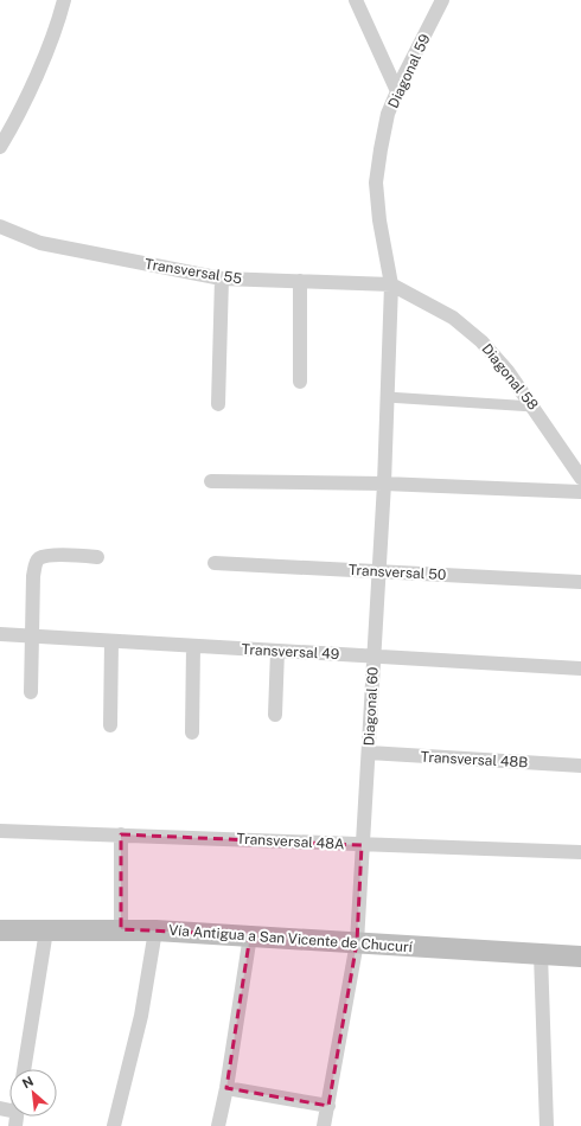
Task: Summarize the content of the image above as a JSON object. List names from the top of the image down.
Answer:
{
  "streets": {
    "main road": ["Vía Antigua a San Vicente de Chucurí"],
    "street": [
      "Diagonal 59",
      "Transversal 55",
      "Diagonal 58",
      "Transversal 50",
      "Transversal 49",
      "Diagonal 60",
      "Transversal 48B",
      "Transversal 48A"
    ]
  },
  "crossings": [
    ["Diagonal 59", "Transversal 55"],
    ["Diagonal 59", "Diagonal 58"],
    ["Diagonal 59", "Diagonal 60"],
    ["Transversal 55", "Diagonal 58"],
    ["Transversal 55", "Diagonal 60"],
    ["Diagonal 58", "Diagonal 60"],
    ["Transversal 50", "Diagonal 60"],
    ["Transversal 49", "Diagonal 60"],
    ["Diagonal 60", "Transversal 48B"],
    ["Diagonal 60", "Transversal 48A"],
    ["Diagonal 60", "Vía Antigua a San Vicente de Chucurí"]
  ],
  "north": "top left"
}
